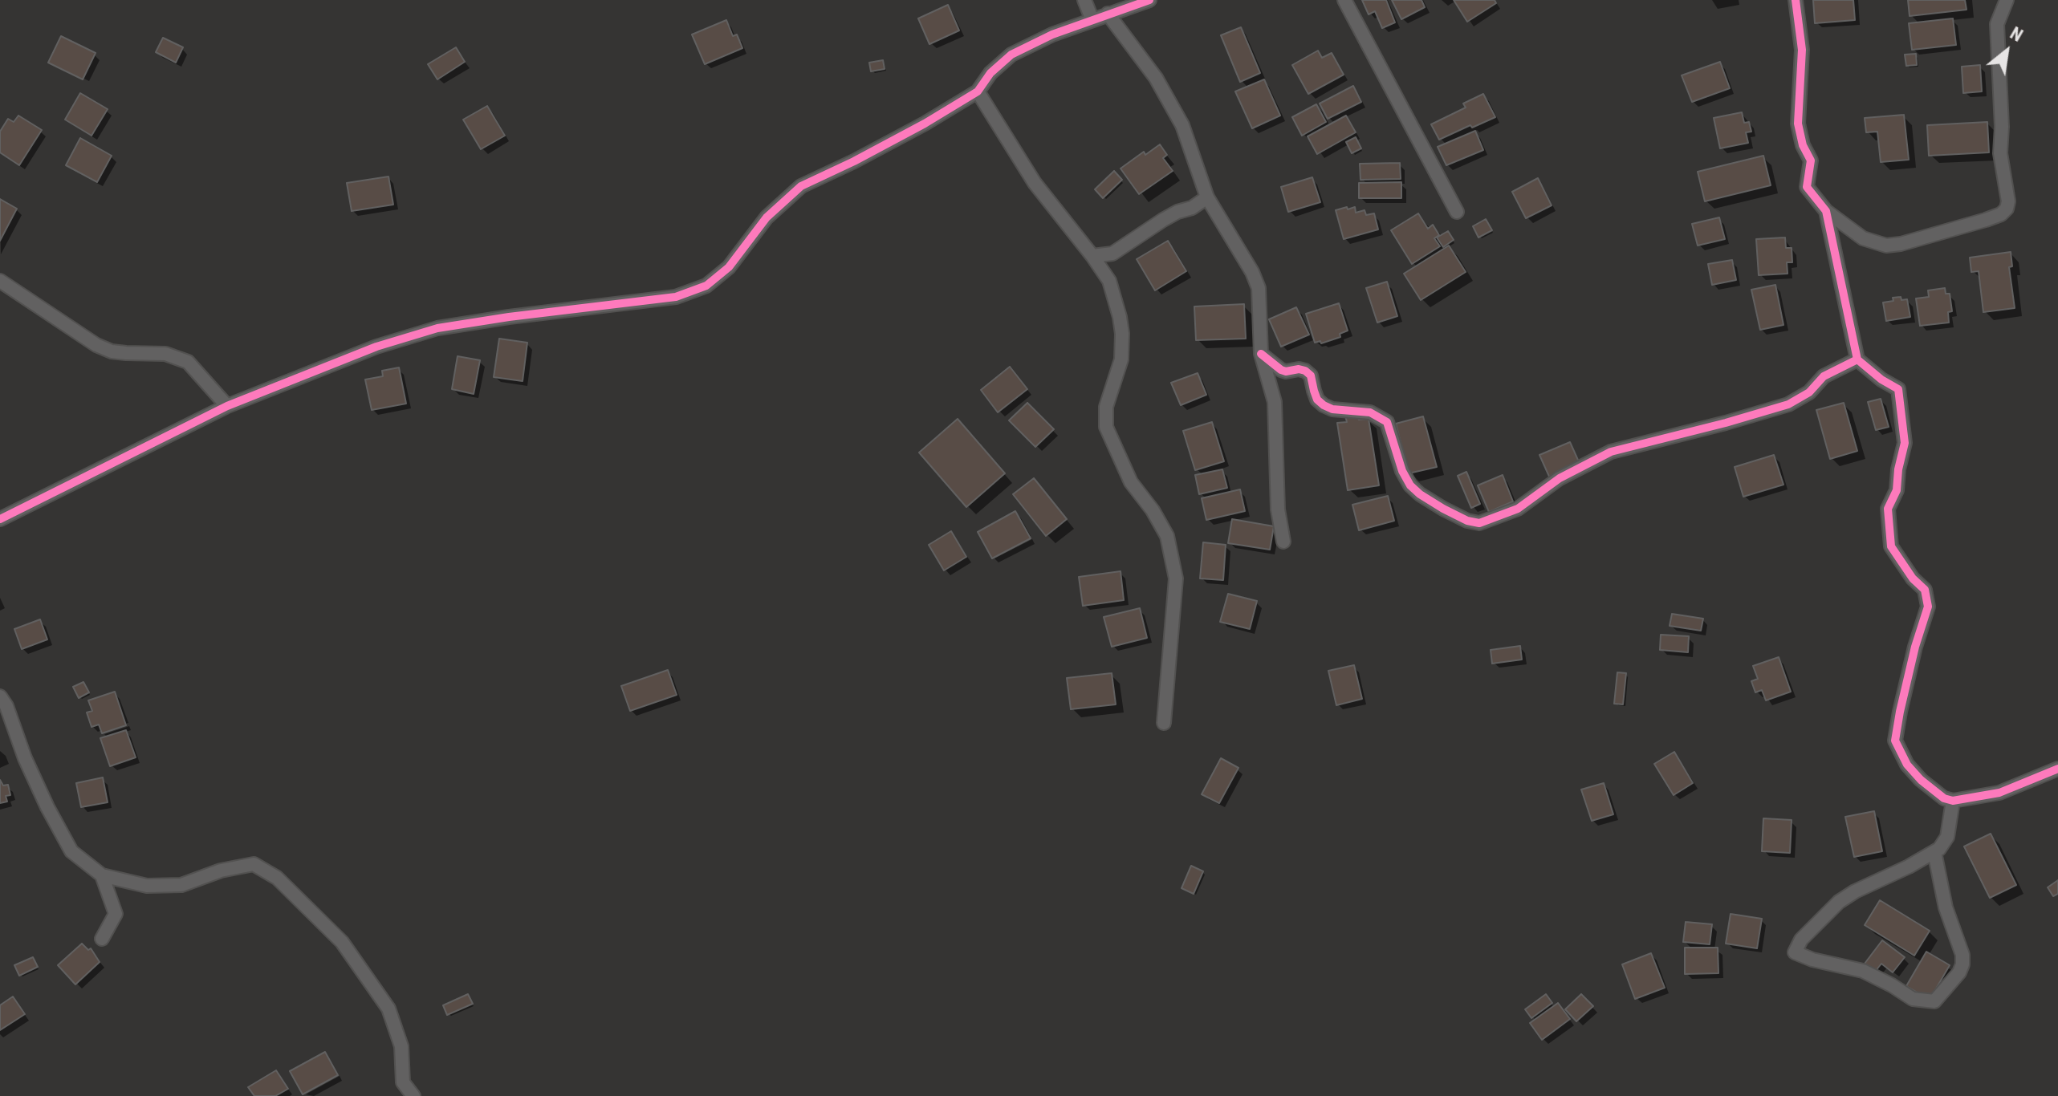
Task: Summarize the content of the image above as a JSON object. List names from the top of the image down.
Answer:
{
  "north": "top right"
}
